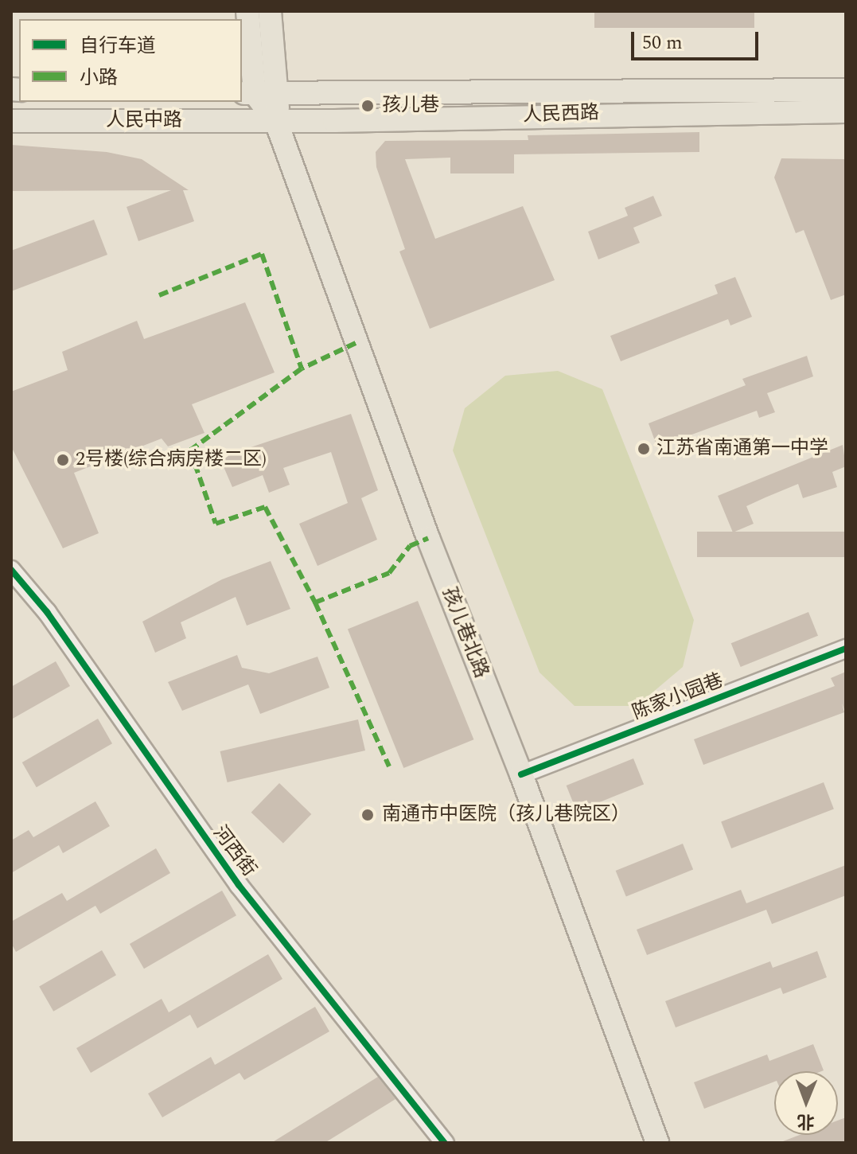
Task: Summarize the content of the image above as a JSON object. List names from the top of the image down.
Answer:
{
  "streets": {
    "main road": ["人民西路", "人民中路", "孩儿巷北路"],
    "street": ["陈家小园巷", "河西街"]
  },
  "crossings": [
    ["人民西路", "人民中路"],
    ["人民西路", "孩儿巷北路"],
    ["人民中路", "孩儿巷北路"],
    ["孩儿巷北路", "陈家小园巷"]
  ],
  "places": [
    "孩儿巷",
    "江苏省南通第一中学",
    "2号楼(综合病房楼二区)",
    "南通市中医院（孩儿巷院区）"
  ],
  "legend": ["自行车道", "小路"],
  "scale_bar": "50 m",
  "north": "bottom"
}
